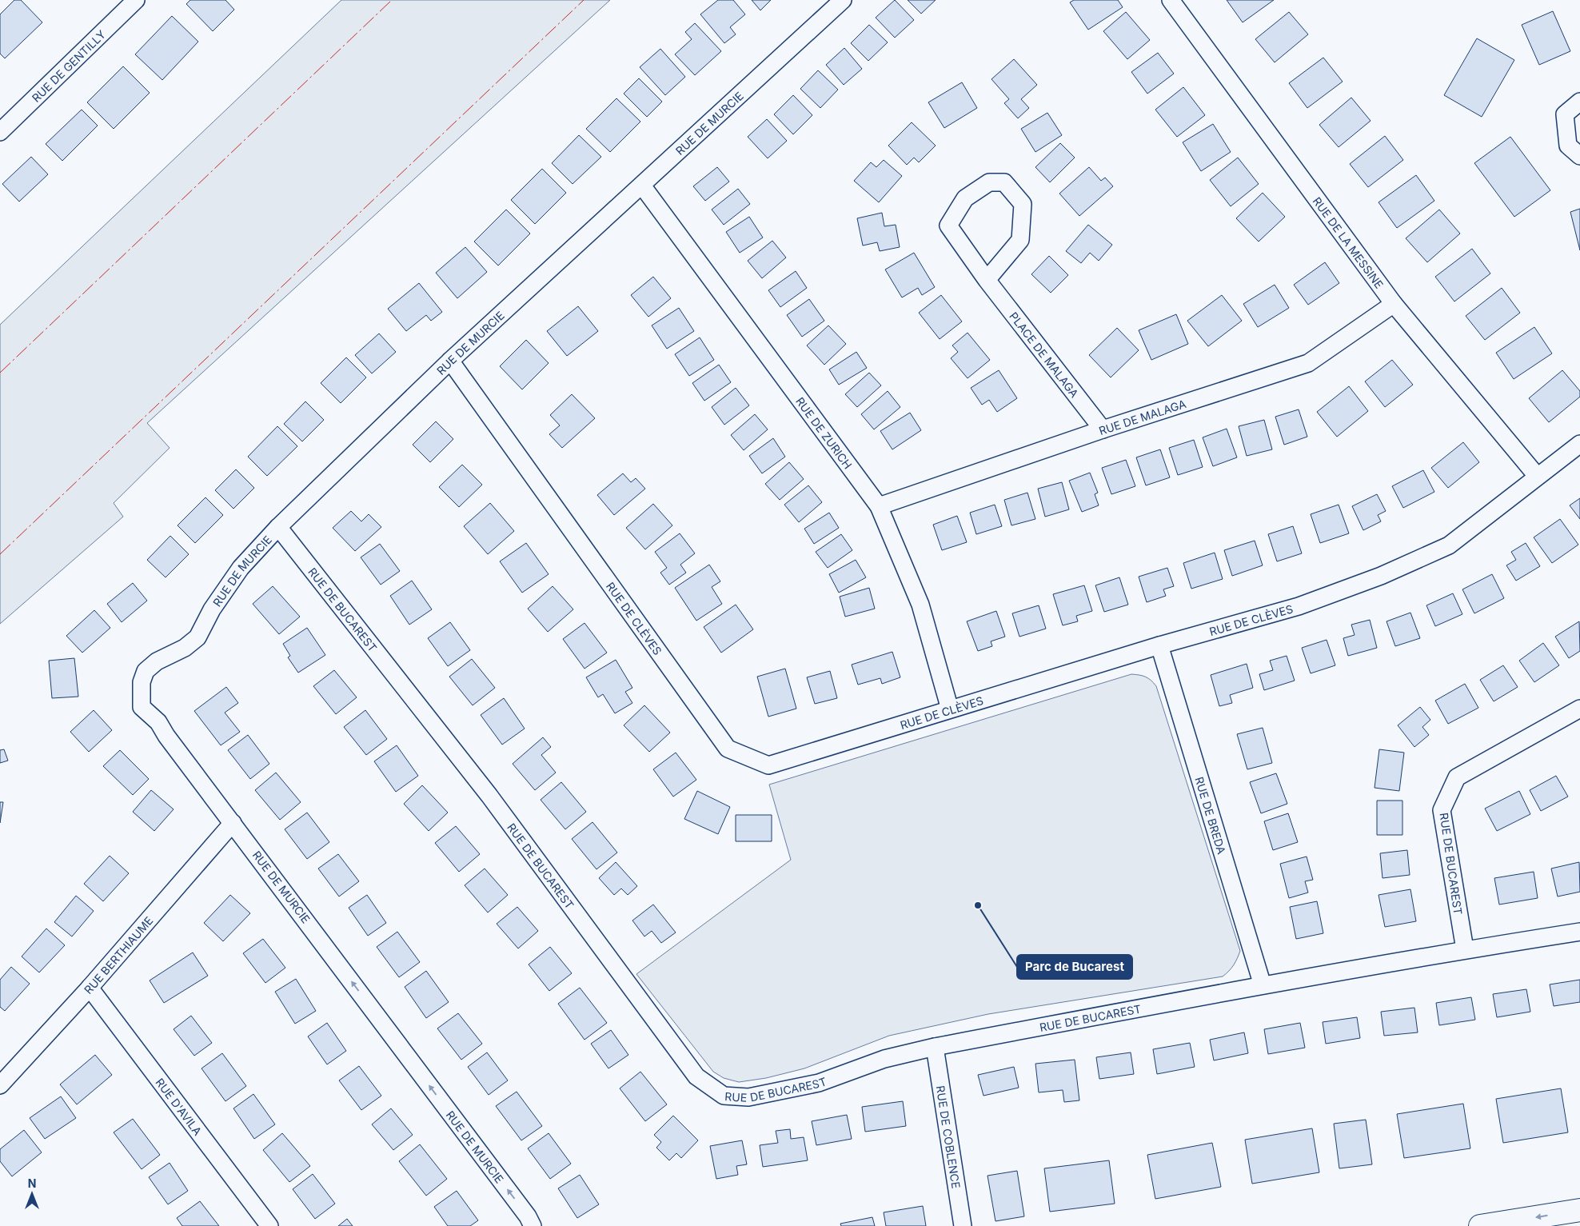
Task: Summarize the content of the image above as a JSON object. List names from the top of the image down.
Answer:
{
  "streets": {
    "street": [
      "RUE DE GENTILLY",
      "RUE DE MURCIE",
      "RUE DE LA MESSINE",
      "PLACE DE MALAGA",
      "RUE DE MALAGA",
      "RUE DE ZURICH",
      "RUE DE BUCAREST",
      "RUE DE CLÈVES",
      "RUE DE BREDA",
      "RUE BERTHIAUME",
      "RUE D'AVILA",
      "RUE DE COBLENCE"
    ]
  },
  "crossings": [
    ["RUE DE MURCIE", "RUE DE ZURICH"],
    ["RUE DE MURCIE", "RUE DE BUCAREST"],
    ["RUE DE MURCIE", "RUE DE CLÈVES"],
    ["RUE DE MURCIE", "RUE BERTHIAUME"],
    ["RUE DE LA MESSINE", "RUE DE MALAGA"],
    ["RUE DE LA MESSINE", "RUE DE CLÈVES"],
    ["PLACE DE MALAGA", "RUE DE MALAGA"],
    ["RUE DE MALAGA", "RUE DE ZURICH"],
    ["RUE DE ZURICH", "RUE DE CLÈVES"],
    ["RUE DE BUCAREST", "RUE DE BREDA"],
    ["RUE DE BUCAREST", "RUE DE COBLENCE"],
    ["RUE DE CLÈVES", "RUE DE BREDA"],
    ["RUE BERTHIAUME", "RUE D'AVILA"]
  ],
  "places": ["Parc de Bucarest"],
  "north": "top"
}
